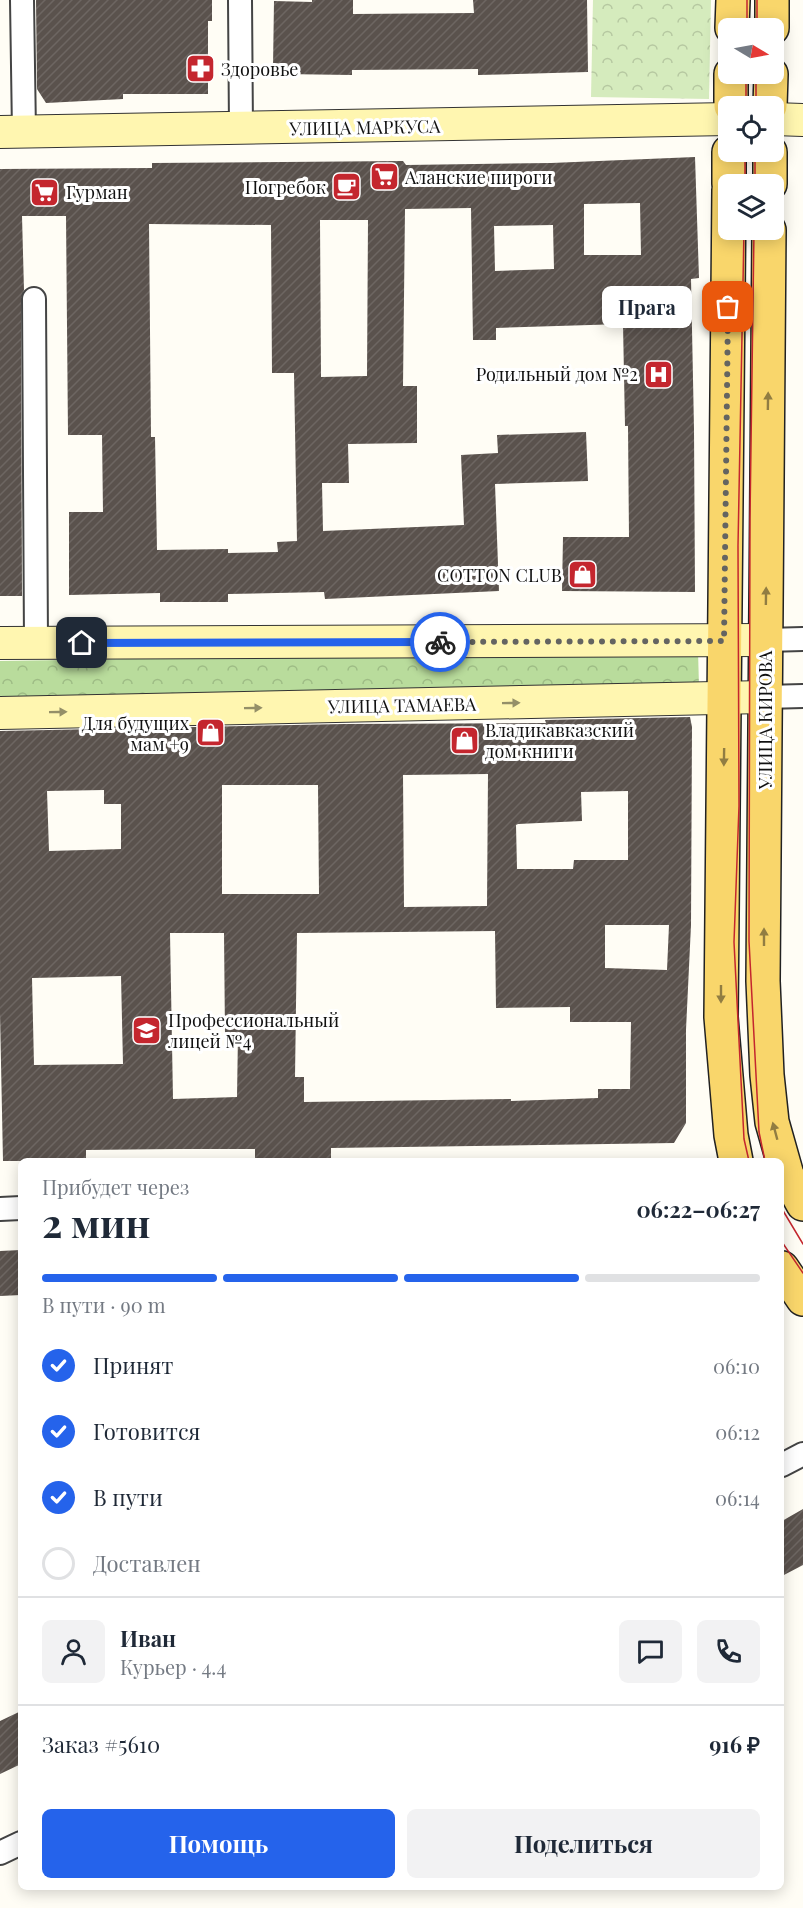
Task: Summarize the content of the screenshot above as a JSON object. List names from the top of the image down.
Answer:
{
  "streets": {
    "main road": ["УЛИЦА МАРКУСА", "УЛИЦА ТАМАЕВА", "УЛИЦА КИРОВА"]
  },
  "crossings": [
    ["УЛИЦА ТАМАЕВА", "УЛИЦА КИРОВА"]
  ],
  "one_way": ["УЛИЦА ТАМАЕВА"],
  "places": {
    "pharmacy": ["Здоровье"],
    "supermarket": ["Аланские пироги", "Гурман"],
    "cafe": ["Погребок"],
    "other": ["Прага"],
    "hospital": ["Родильный дом №2"],
    "shop": ["COTTON CLUB", "Для будущих мам +9", "Владикавказский дом книги"],
    "school or university": ["Профессиональный лицей №4"]
  },
  "north": "right",
  "page": {
    "bubble": "Прага",
    "heading": ["2 мин", "Прибудет через", "06:22–06:27"],
    "panel": [
      "Иван",
      "Курьер · 4.4",
      "Заказ #5610",
      "916 ₽"
    ],
    "bar": "В пути · 90 m",
    "list": [
      ["Принят", "06:10"],
      ["Готовится", "06:12"],
      ["В пути", "06:14"],
      "Доставлен"
    ],
    "buttons": ["Помощь", "Поделиться"]
  }
}
